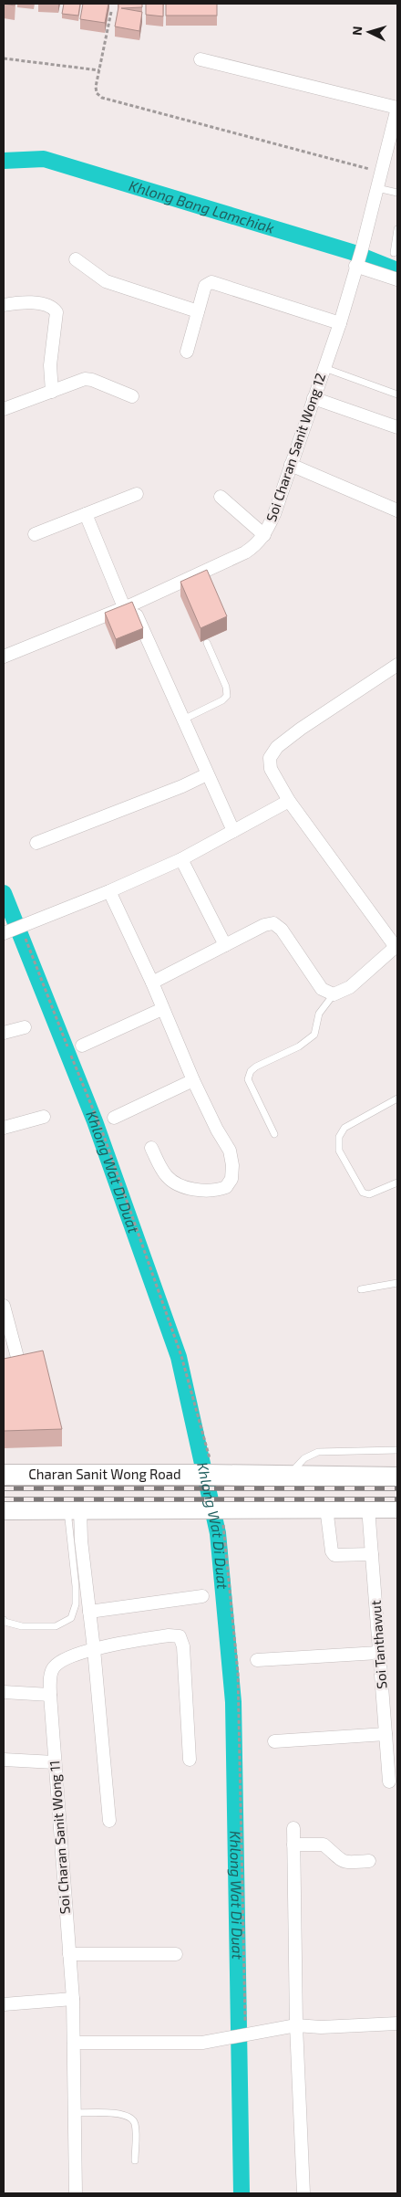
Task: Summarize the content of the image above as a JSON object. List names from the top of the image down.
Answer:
{
  "streets": {
    "main road": ["Charan Sanit Wong Road"],
    "street": ["Soi Charan Sanit Wong 12", "Soi Tanthawut", "Soi Charan Sanit Wong 11"]
  },
  "water": ["Khlong Bang Lamchiak", "Khlong Wat Di Duat"],
  "north": "left"
}
